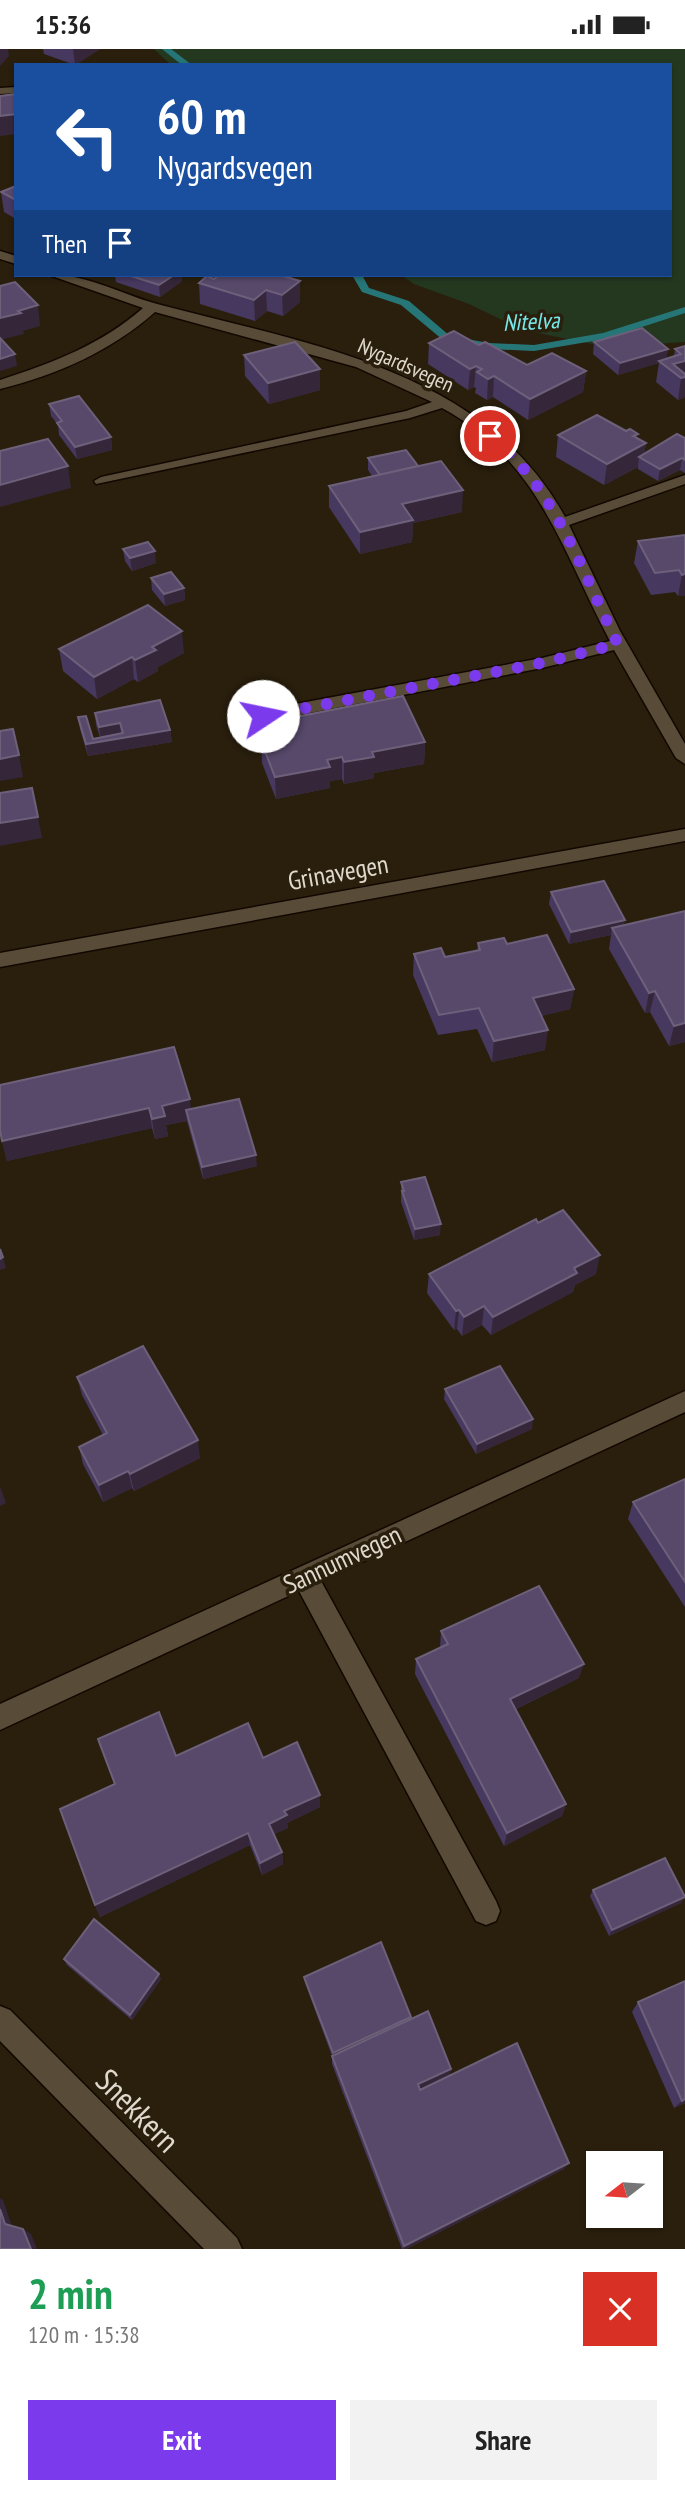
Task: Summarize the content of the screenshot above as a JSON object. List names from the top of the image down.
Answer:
{
  "streets": {
    "street": [
      "Nygardsvegen",
      "Grinavegen",
      "Sannumvegen",
      "Snekkern"
    ]
  },
  "water": ["Nitelva"],
  "north": "left",
  "page": {
    "status": "15:36",
    "turn": ["60 m", "Nygardsvegen"],
    "then": "Then",
    "heading": ["2 min", "120 m · 15:38"],
    "buttons": ["Exit", "Share"]
  }
}
